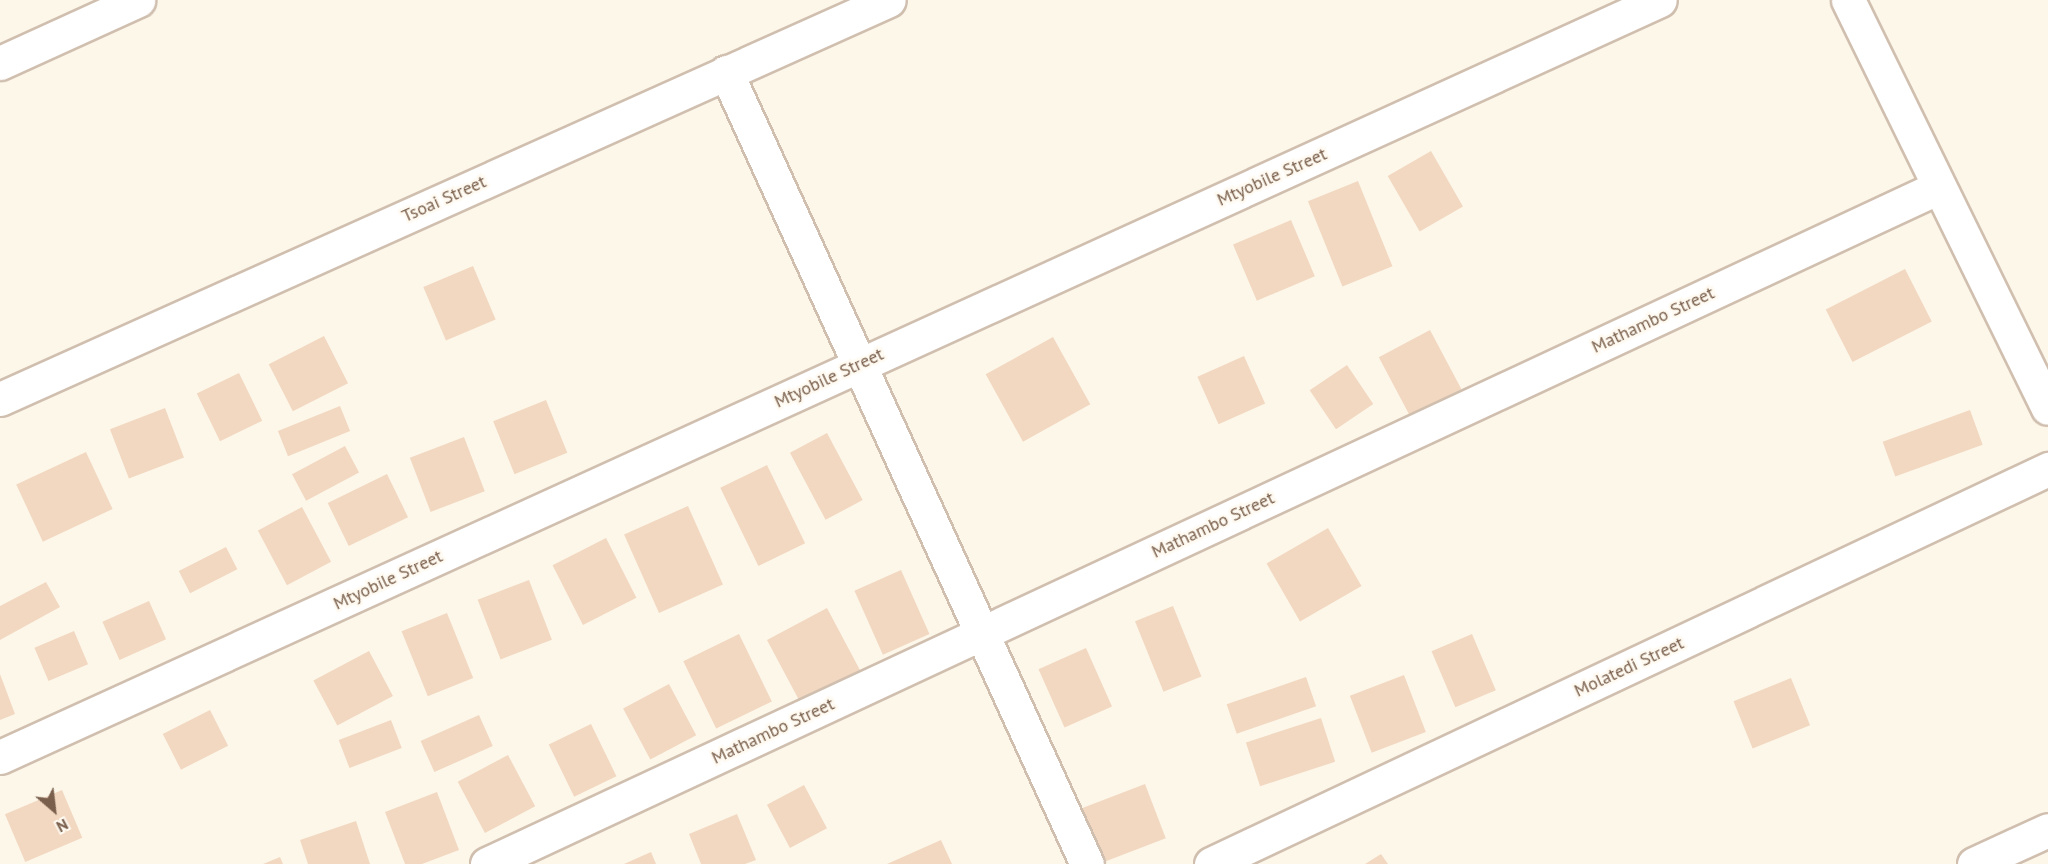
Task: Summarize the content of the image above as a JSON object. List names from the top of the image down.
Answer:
{
  "streets": {
    "street": [
      "Mtyobile Street",
      "Tsoai Street",
      "Mathambo Street",
      "Molatedi Street"
    ]
  },
  "north": "bottom right"
}
